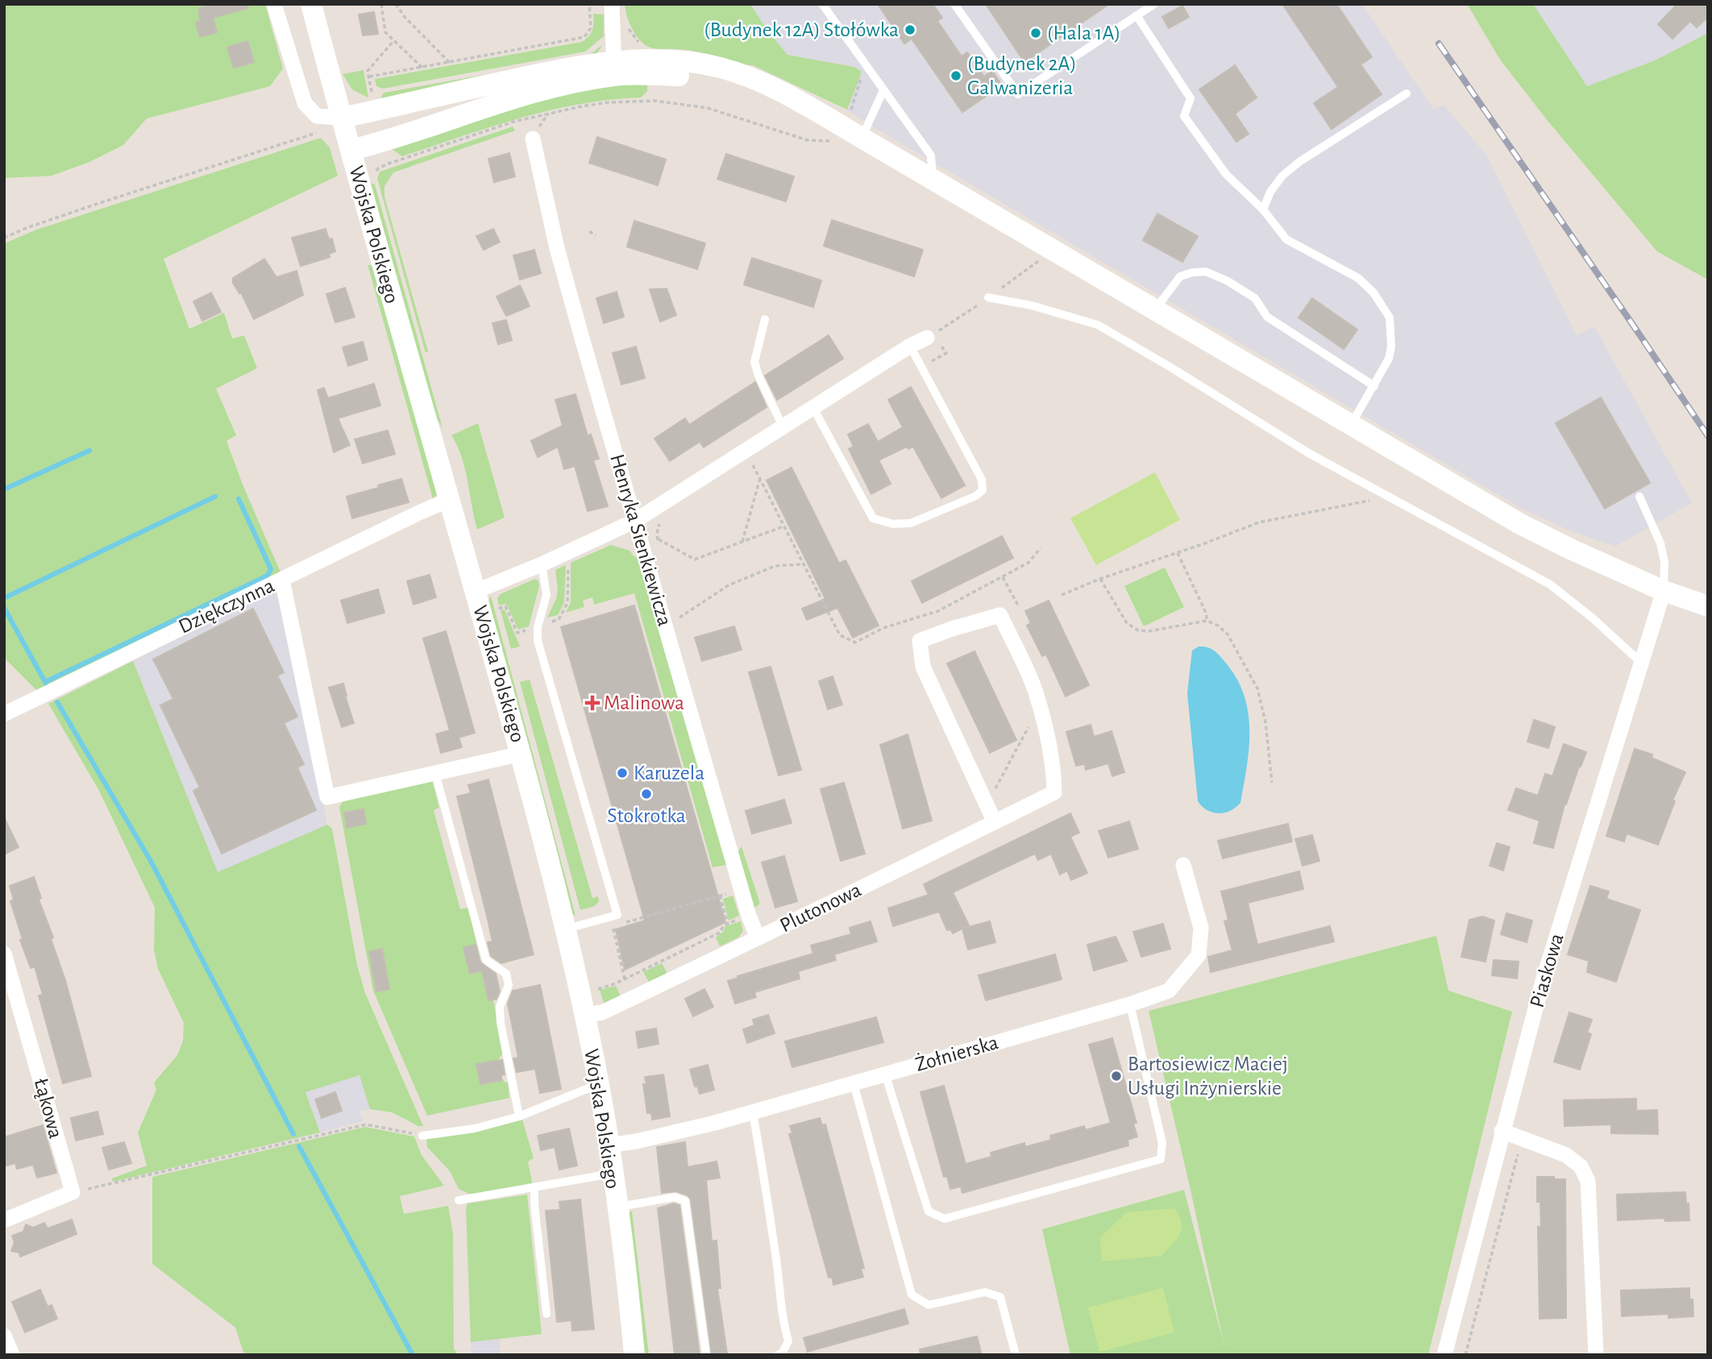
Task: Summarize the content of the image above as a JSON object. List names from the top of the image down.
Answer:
{
  "streets": {
    "street": [
      "Wojska Polskiego",
      "Henryka Sienkiewicza",
      "Dziękczynna",
      "Plutonowa",
      "Piaskowa",
      "Żołnierska",
      "Łąkowa"
    ]
  },
  "crossings": [
    ["Wojska Polskiego", "Dziękczynna"],
    ["Wojska Polskiego", "Plutonowa"],
    ["Wojska Polskiego", "Żołnierska"],
    ["Henryka Sienkiewicza", "Plutonowa"]
  ],
  "places": {
    "other": [
      "(Budynek 12A) Stołówka",
      "(Hala 1A)",
      "(Budynek 2A) Galwanizeria",
      "Karuzela",
      "Stokrotka",
      "Bartosiewicz Maciej Usługi Inżynierskie"
    ],
    "health": ["Malinowa"]
  }
}
